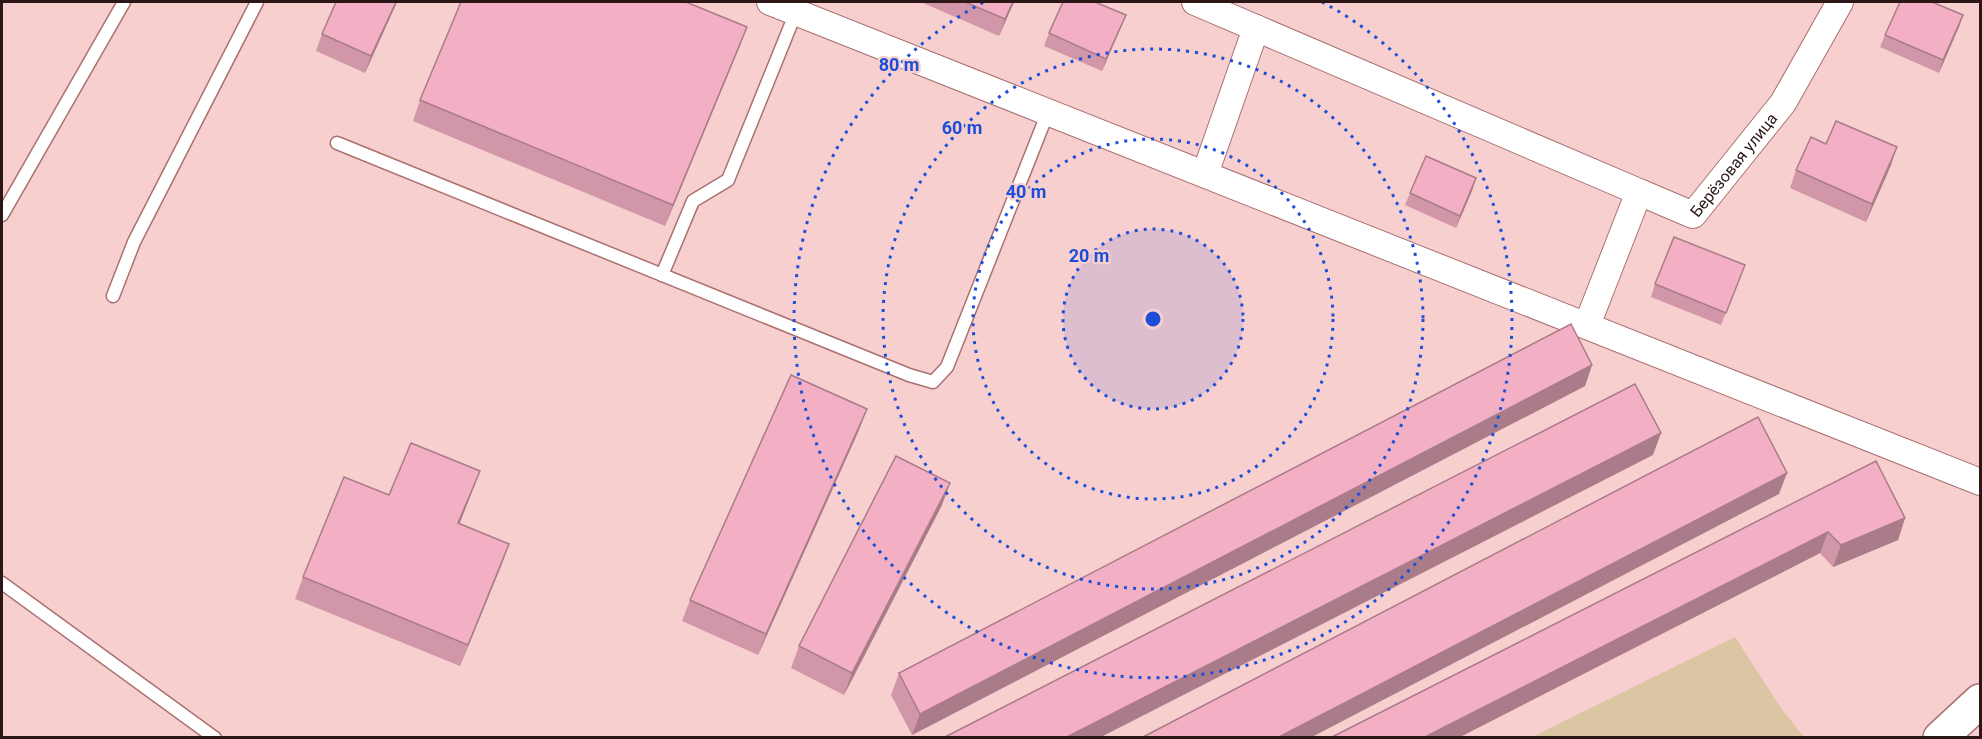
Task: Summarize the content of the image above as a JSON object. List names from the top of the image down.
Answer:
{
  "streets": {
    "street": ["Берёзовая улица"]
  },
  "rings": [
    "80 m",
    "60 m",
    "40 m",
    "20 m"
  ]
}
